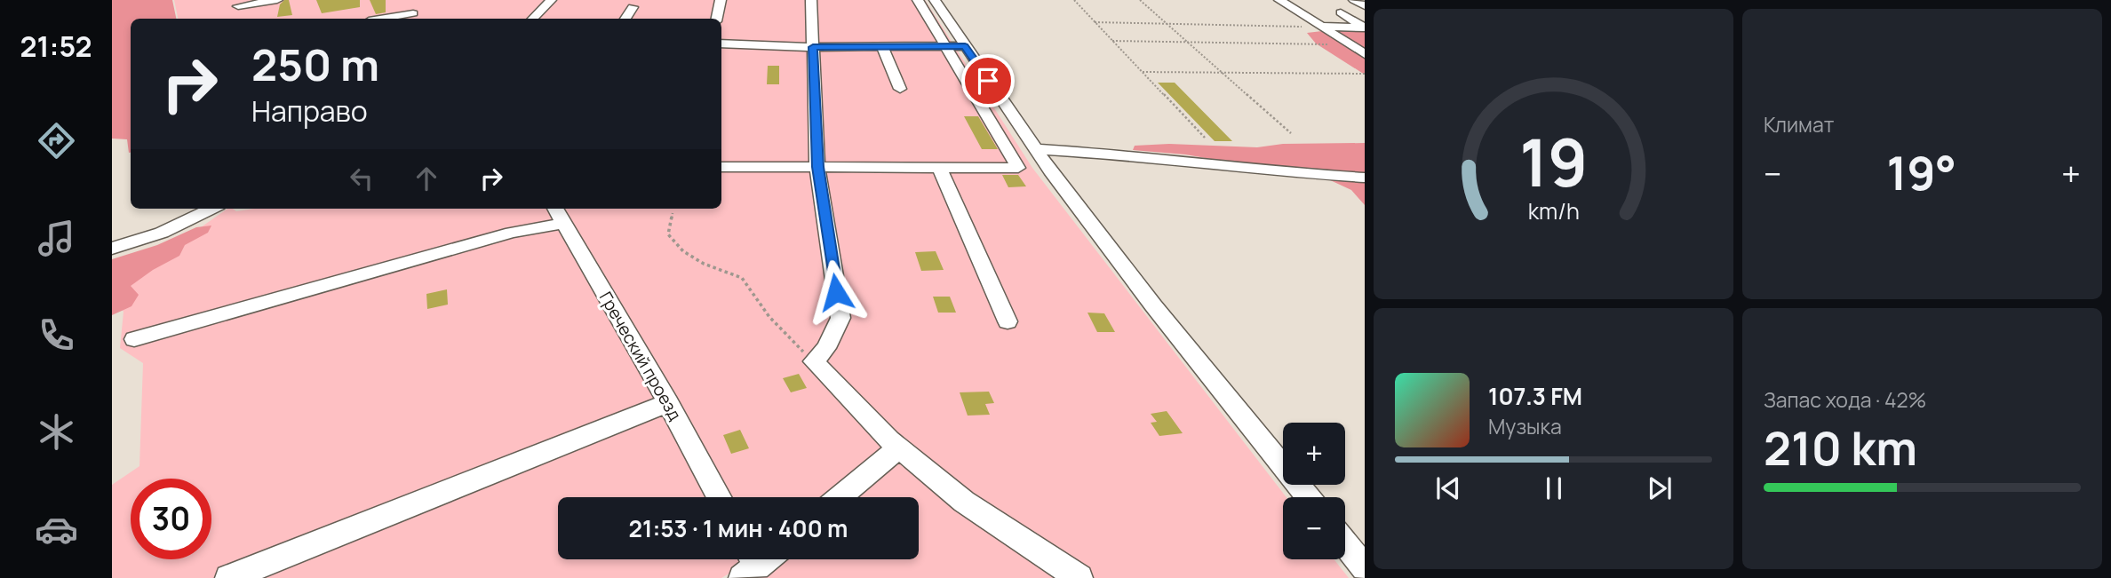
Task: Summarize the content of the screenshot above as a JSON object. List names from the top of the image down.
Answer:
{
  "streets": {
    "street": ["Греческий проезд"]
  },
  "page": {
    "tabs": "21:52",
    "tile": [
      "Климат",
      ["Запас хода · 42%", "210 km"]
    ],
    "turn": ["250 m", "Направо"],
    "heat": ["−", "19°", "+"],
    "song": ["107.3 FM", "Музыка"],
    "map_buttons": ["+", "−"],
    "limit": "30",
    "trip": "21:53 · 1 мин · 400 m",
    "gauge": ["19", "km/h"]
  }
}
